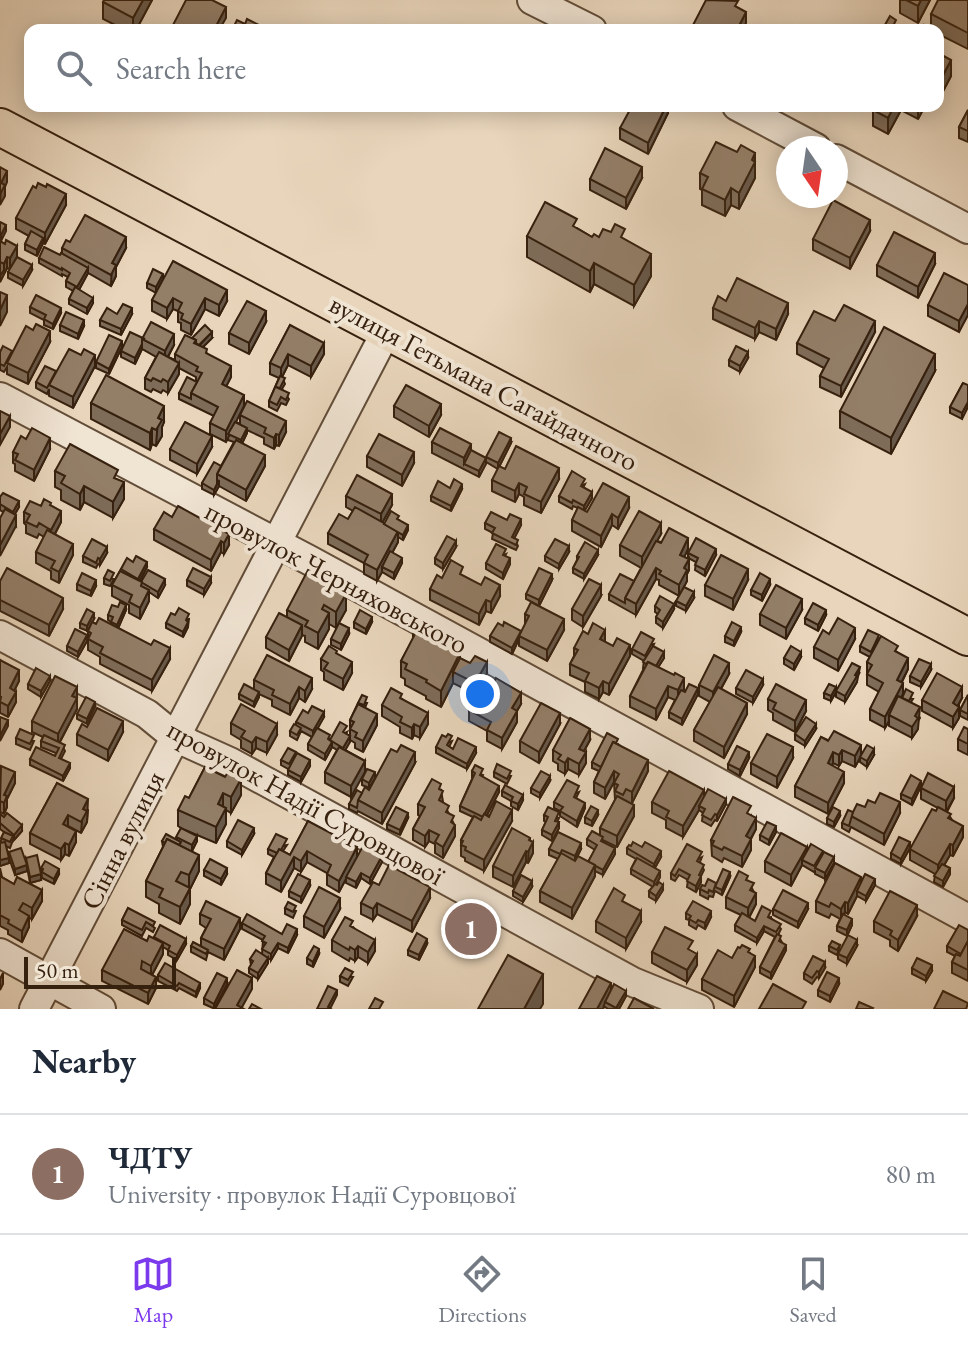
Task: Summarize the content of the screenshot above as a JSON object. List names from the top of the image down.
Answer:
{
  "streets": {
    "main road": ["вулиця Гетьмана Сагайдачного"],
    "street": ["провулок Черняховського", "провулок Надії Суровцової", "Сінна вулиця"]
  },
  "crossings": [
    ["вулиця Гетьмана Сагайдачного", "Сінна вулиця"],
    ["провулок Черняховського", "Сінна вулиця"],
    ["провулок Надії Суровцової", "Сінна вулиця"]
  ],
  "scale_bar": "50 m",
  "north": "bottom",
  "page": {
    "search": "Search here",
    "pins": "1",
    "scale": "50 m",
    "heading": "Nearby",
    "list": [
      {
        "mark": "1",
        "name": "ЧДТУ",
        "note": "University · провулок Надії Суровцової",
        "value": "80 m"
      }
    ],
    "nav": ["Map", "Directions", "Saved"]
  }
}
